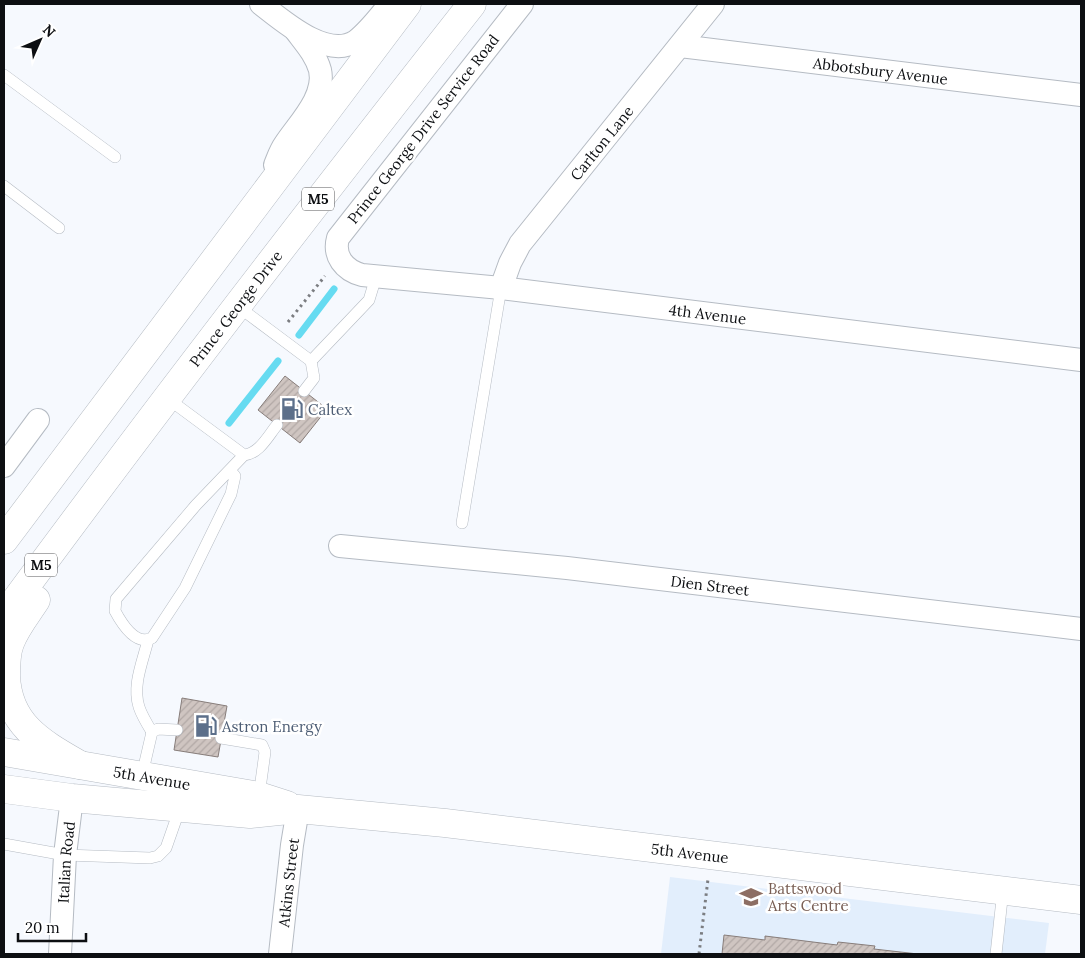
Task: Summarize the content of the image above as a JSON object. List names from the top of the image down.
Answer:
{
  "streets": {
    "main road": ["M5", "Prince George Drive", "5th Avenue"],
    "street": [
      "Abbotsbury Avenue",
      "Prince George Drive Service Road",
      "Carlton Lane",
      "4th Avenue",
      "Dien Street",
      "Italian Road",
      "Atkins Street"
    ]
  },
  "crossings": [
    ["Abbotsbury Avenue", "Carlton Lane"],
    ["Prince George Drive Service Road", "4th Avenue"],
    ["Carlton Lane", "4th Avenue"],
    ["5th Avenue", "Italian Road"],
    ["5th Avenue", "Atkins Street"]
  ],
  "places": {
    "fuel station": ["Caltex", "Astron Energy"],
    "school or university": ["Battswood Arts Centre"]
  },
  "scale_bar": "20 m",
  "north": "top right"
}
